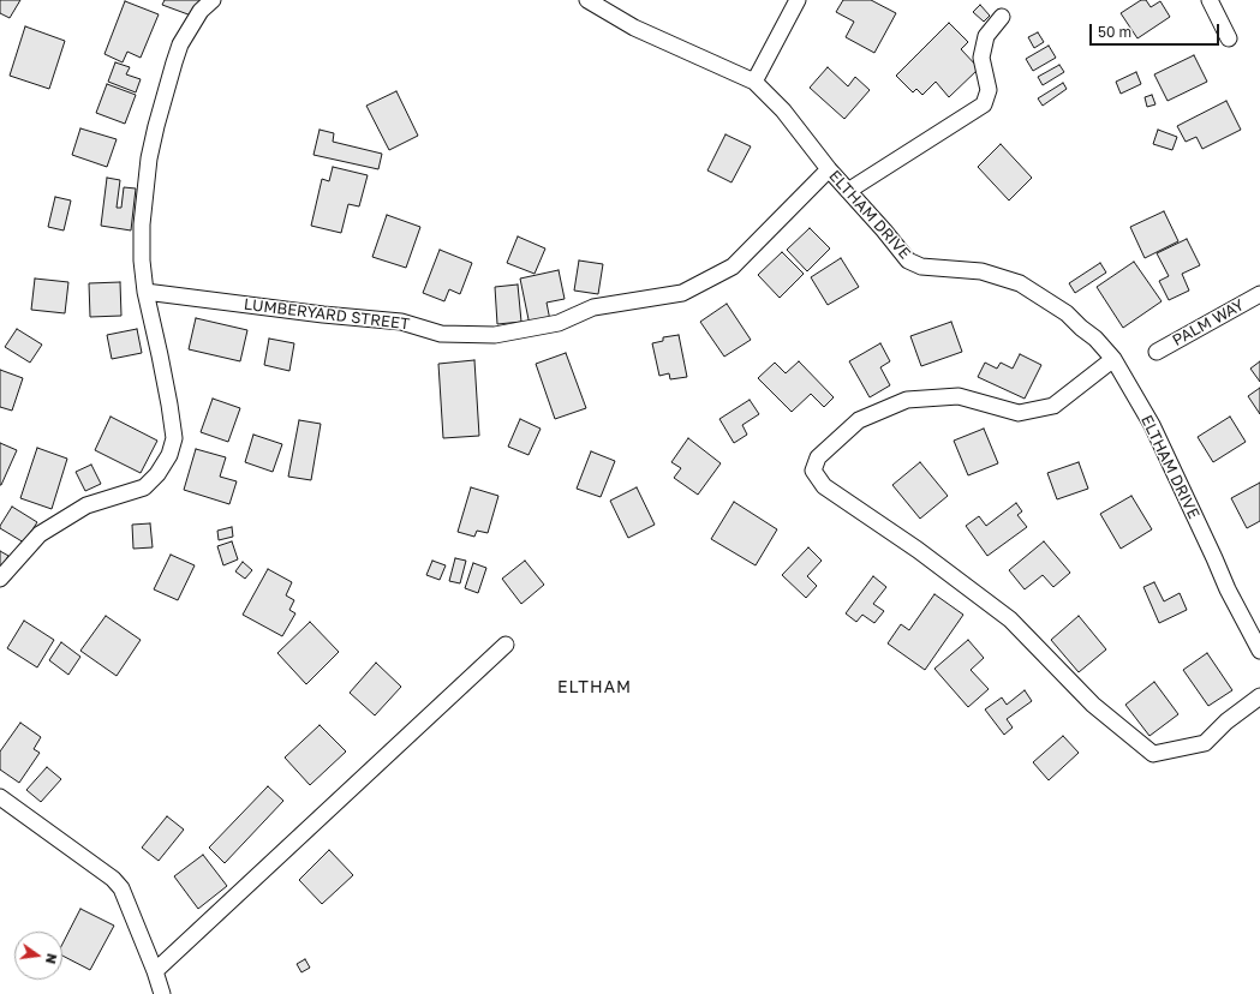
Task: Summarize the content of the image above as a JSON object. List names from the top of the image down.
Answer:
{
  "streets": {
    "street": ["ELTHAM DRIVE", "LUMBERYARD STREET", "PALM WAY"]
  },
  "crossings": [
    ["ELTHAM DRIVE", "LUMBERYARD STREET"]
  ],
  "districts": ["ELTHAM"],
  "scale_bar": "50 m",
  "north": "right"
}
